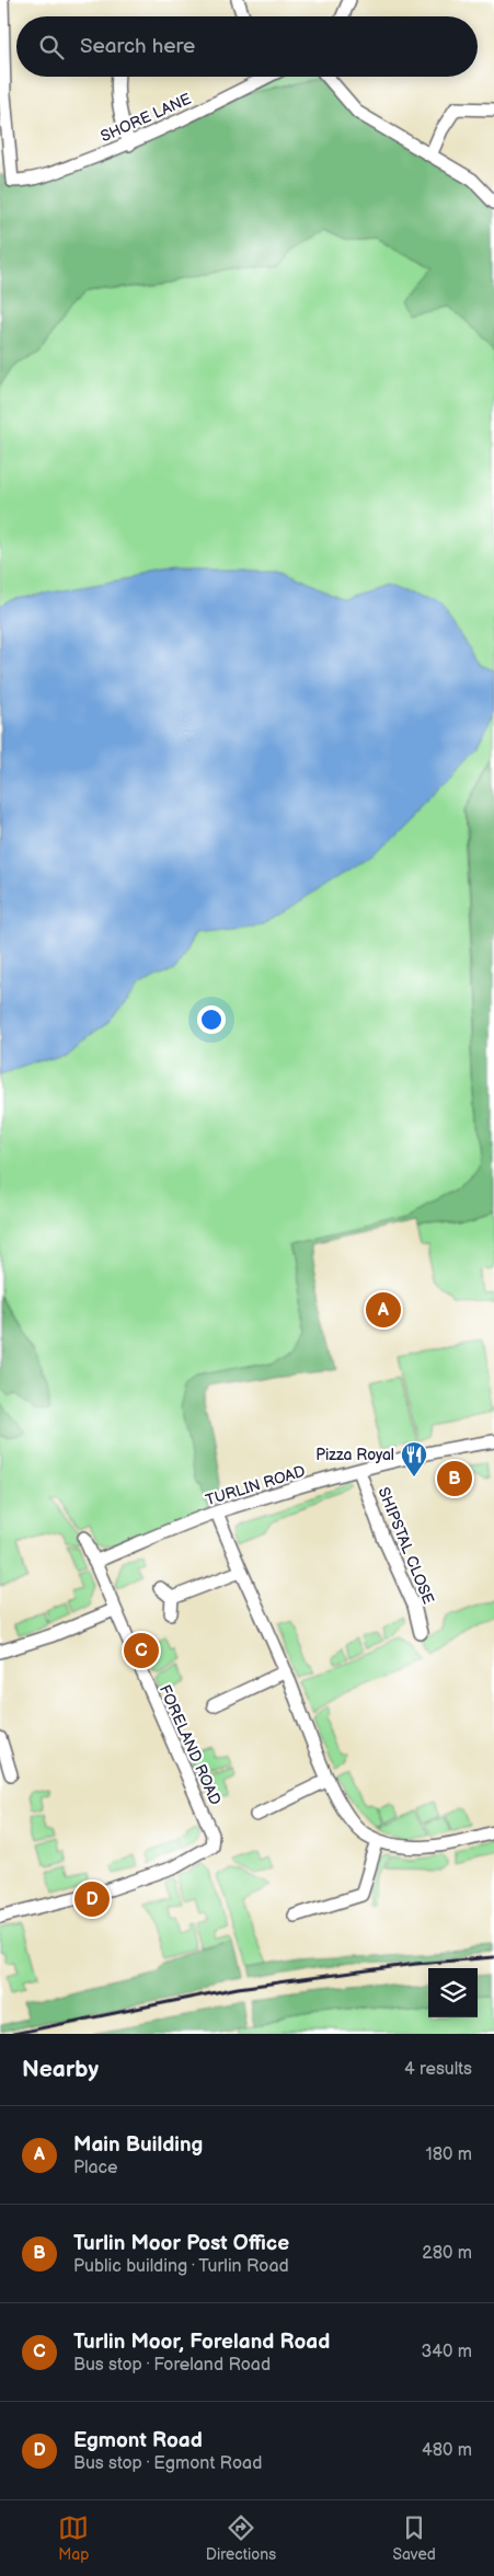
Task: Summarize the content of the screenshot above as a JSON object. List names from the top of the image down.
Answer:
{
  "streets": {
    "street": [
      "SHORE LANE",
      "TURLIN ROAD",
      "SHIPSTAL CLOSE",
      "FORELAND ROAD"
    ]
  },
  "crossings": [
    ["TURLIN ROAD", "SHIPSTAL CLOSE"],
    ["TURLIN ROAD", "FORELAND ROAD"]
  ],
  "places": {
    "restaurant": ["Pizza Royal"]
  },
  "page": {
    "search": "Search here",
    "pins": [
      "A",
      "B",
      "C",
      "D"
    ],
    "heading": ["Nearby", "4 results"],
    "list": [
      {
        "mark": "A",
        "name": "Main Building",
        "note": "Place",
        "value": "180 m"
      },
      {
        "mark": "B",
        "name": "Turlin Moor Post Office",
        "note": "Public building · Turlin Road",
        "value": "280 m"
      },
      {
        "mark": "C",
        "name": "Turlin Moor, Foreland Road",
        "note": "Bus stop · Foreland Road",
        "value": "340 m"
      },
      {
        "mark": "D",
        "name": "Egmont Road",
        "note": "Bus stop · Egmont Road",
        "value": "480 m"
      }
    ],
    "nav": ["Map", "Directions", "Saved"]
  }
}
